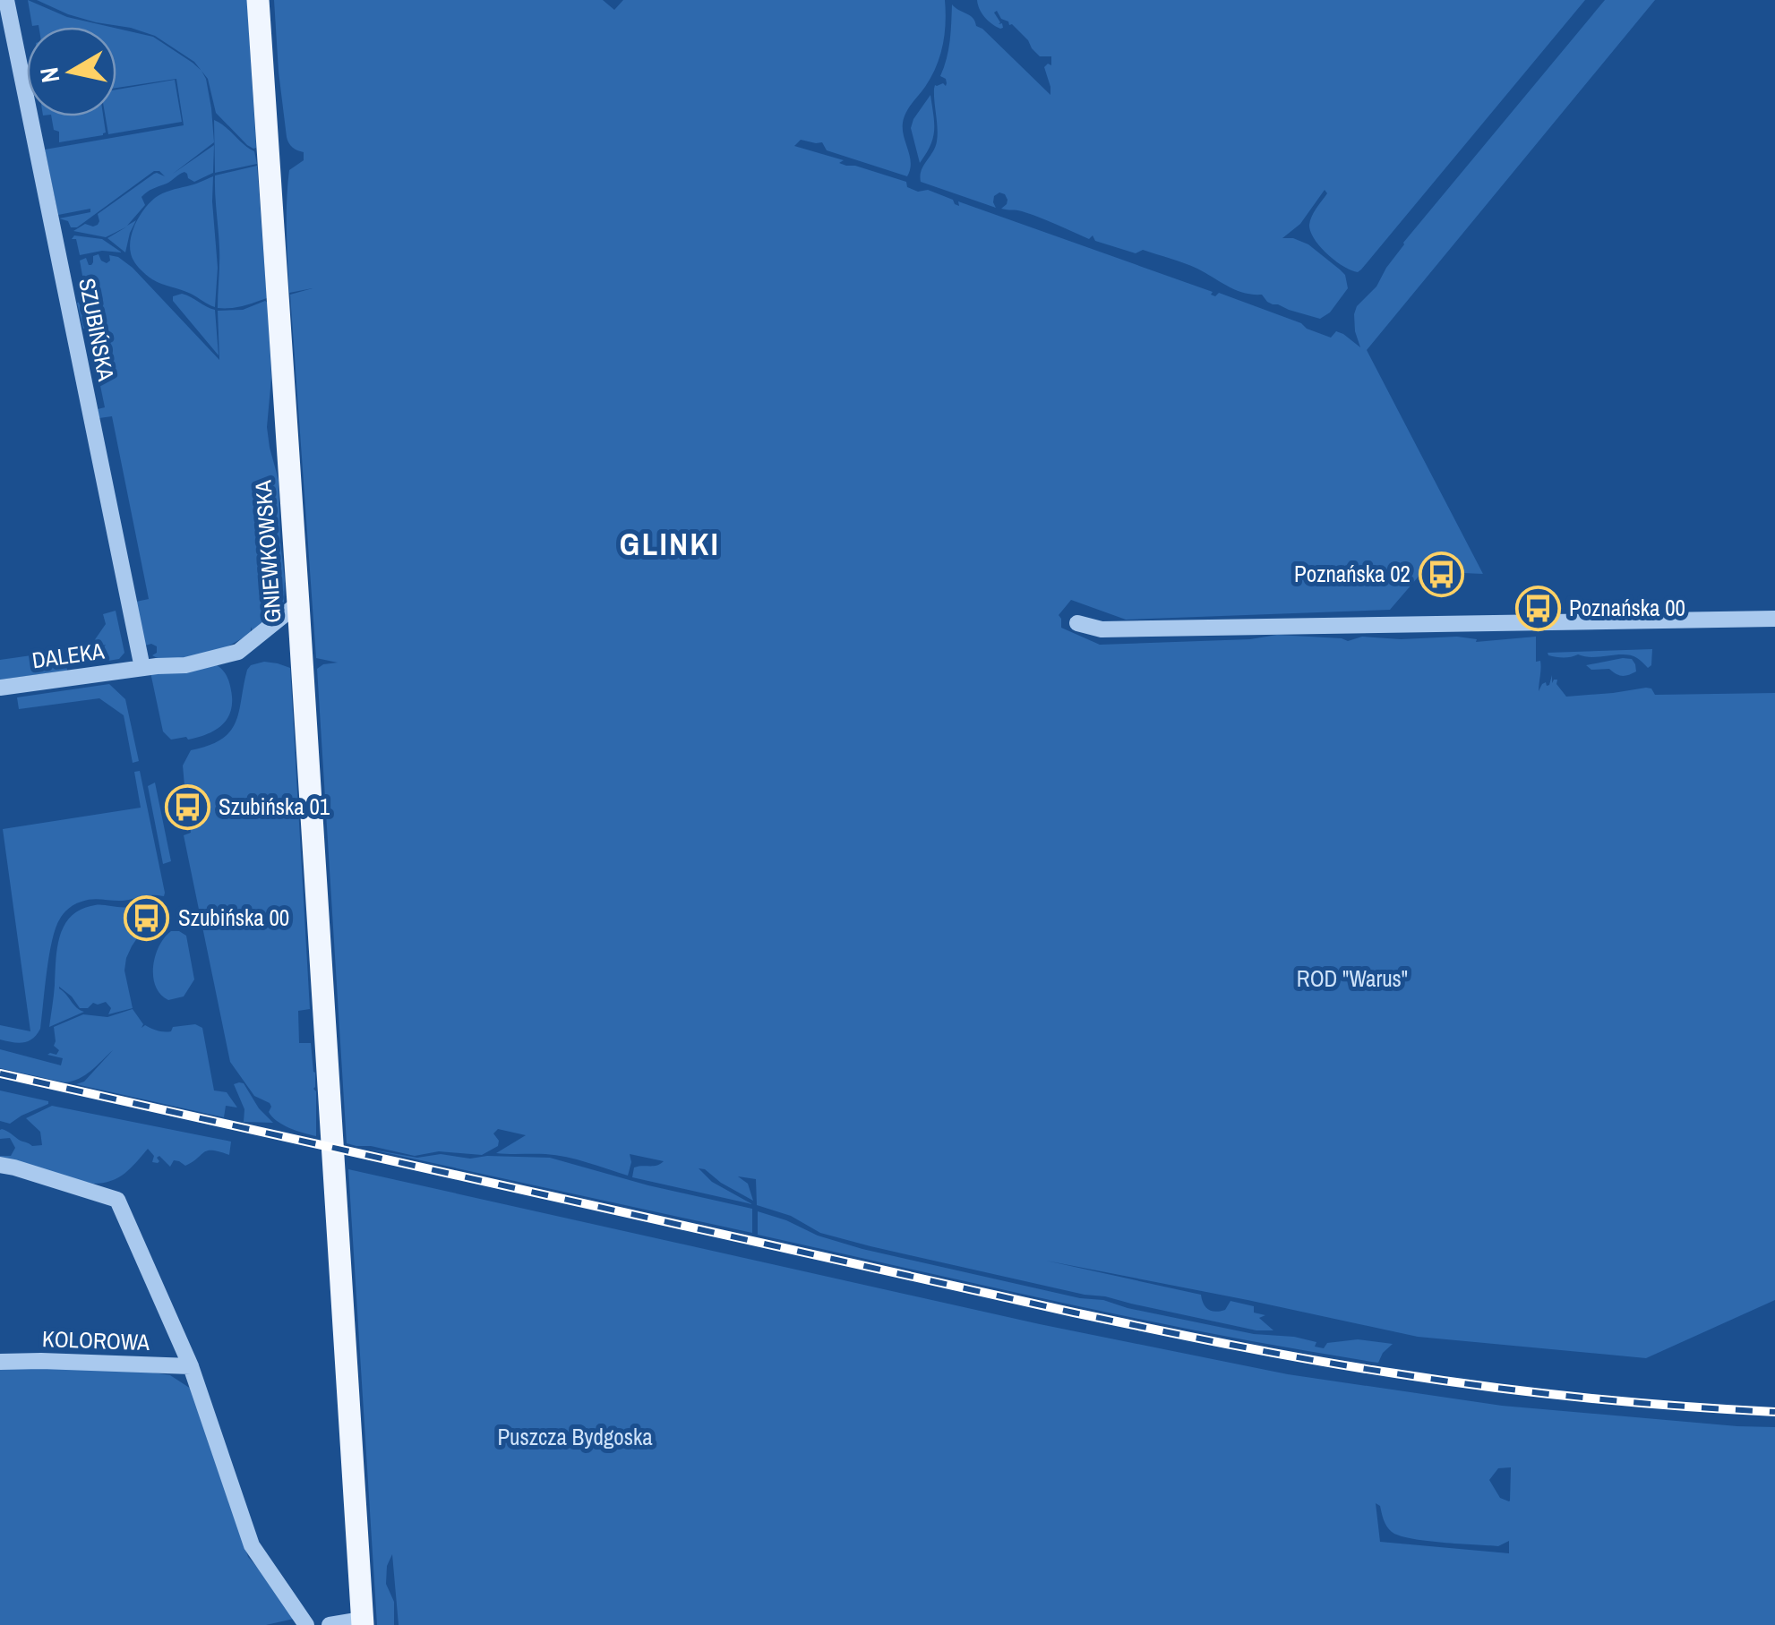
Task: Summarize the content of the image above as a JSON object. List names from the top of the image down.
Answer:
{
  "streets": {
    "main road": ["GNIEWKOWSKA"],
    "street": ["SZUBIŃSKA", "DALEKA", "KOLOROWA"]
  },
  "crossings": [
    ["SZUBIŃSKA", "DALEKA"],
    ["GNIEWKOWSKA", "DALEKA"]
  ],
  "districts": ["GLINKI"],
  "parks": ["ROD \"Warus\"", "Puszcza Bydgoska"],
  "places": {
    "bus stop": [
      "Poznańska 02",
      "Poznańska 00",
      "Szubińska 01",
      "Szubińska 00"
    ]
  },
  "north": "left"
}
